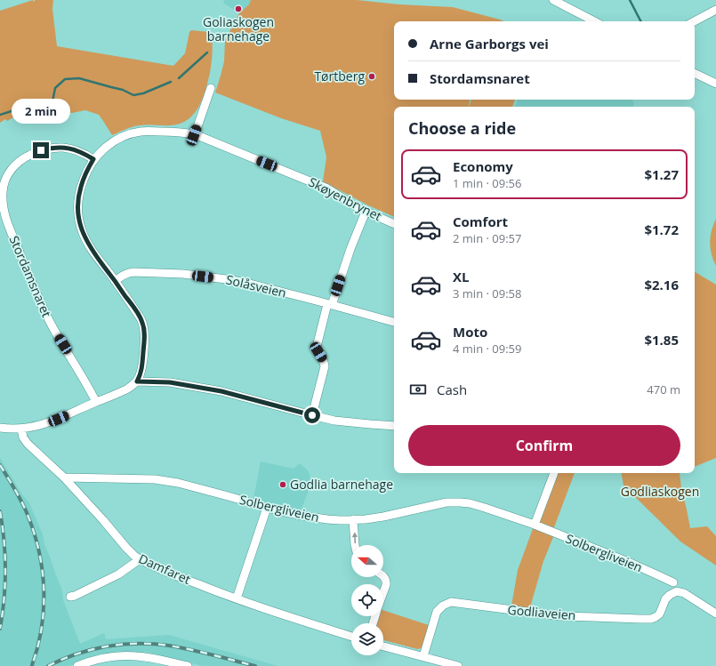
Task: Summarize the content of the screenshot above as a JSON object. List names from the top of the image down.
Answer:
{
  "streets": {
    "street": [
      "Skøyenbrynet",
      "Stordamsnaret",
      "Solåsveien",
      "Solbergliveien",
      "Damfaret",
      "Godliaveien"
    ]
  },
  "crossings": [
    ["Skøyenbrynet", "Stordamsnaret"],
    ["Skøyenbrynet", "Solåsveien"],
    ["Solbergliveien", "Damfaret"]
  ],
  "parks": ["Godliaskogen"],
  "places": ["Goliaskogen barnehage", "Tørtberg", "Godlia barnehage"],
  "north": "left",
  "page": {
    "banner": ["Arne Garborgs vei", "Stordamsnaret"],
    "bubble": "2 min",
    "heading": "Choose a ride",
    "list": [
      {
        "name": "Economy",
        "note": "1 min · 09:56",
        "value": "$1.27"
      },
      {
        "name": "Comfort",
        "note": "2 min · 09:57",
        "value": "$1.72"
      },
      {
        "name": "XL",
        "note": "3 min · 09:58",
        "value": "$2.16"
      },
      {
        "name": "Moto",
        "note": "4 min · 09:59",
        "value": "$1.85"
      }
    ],
    "pay": ["Cash", "470 m"],
    "buttons": "Confirm"
  }
}
